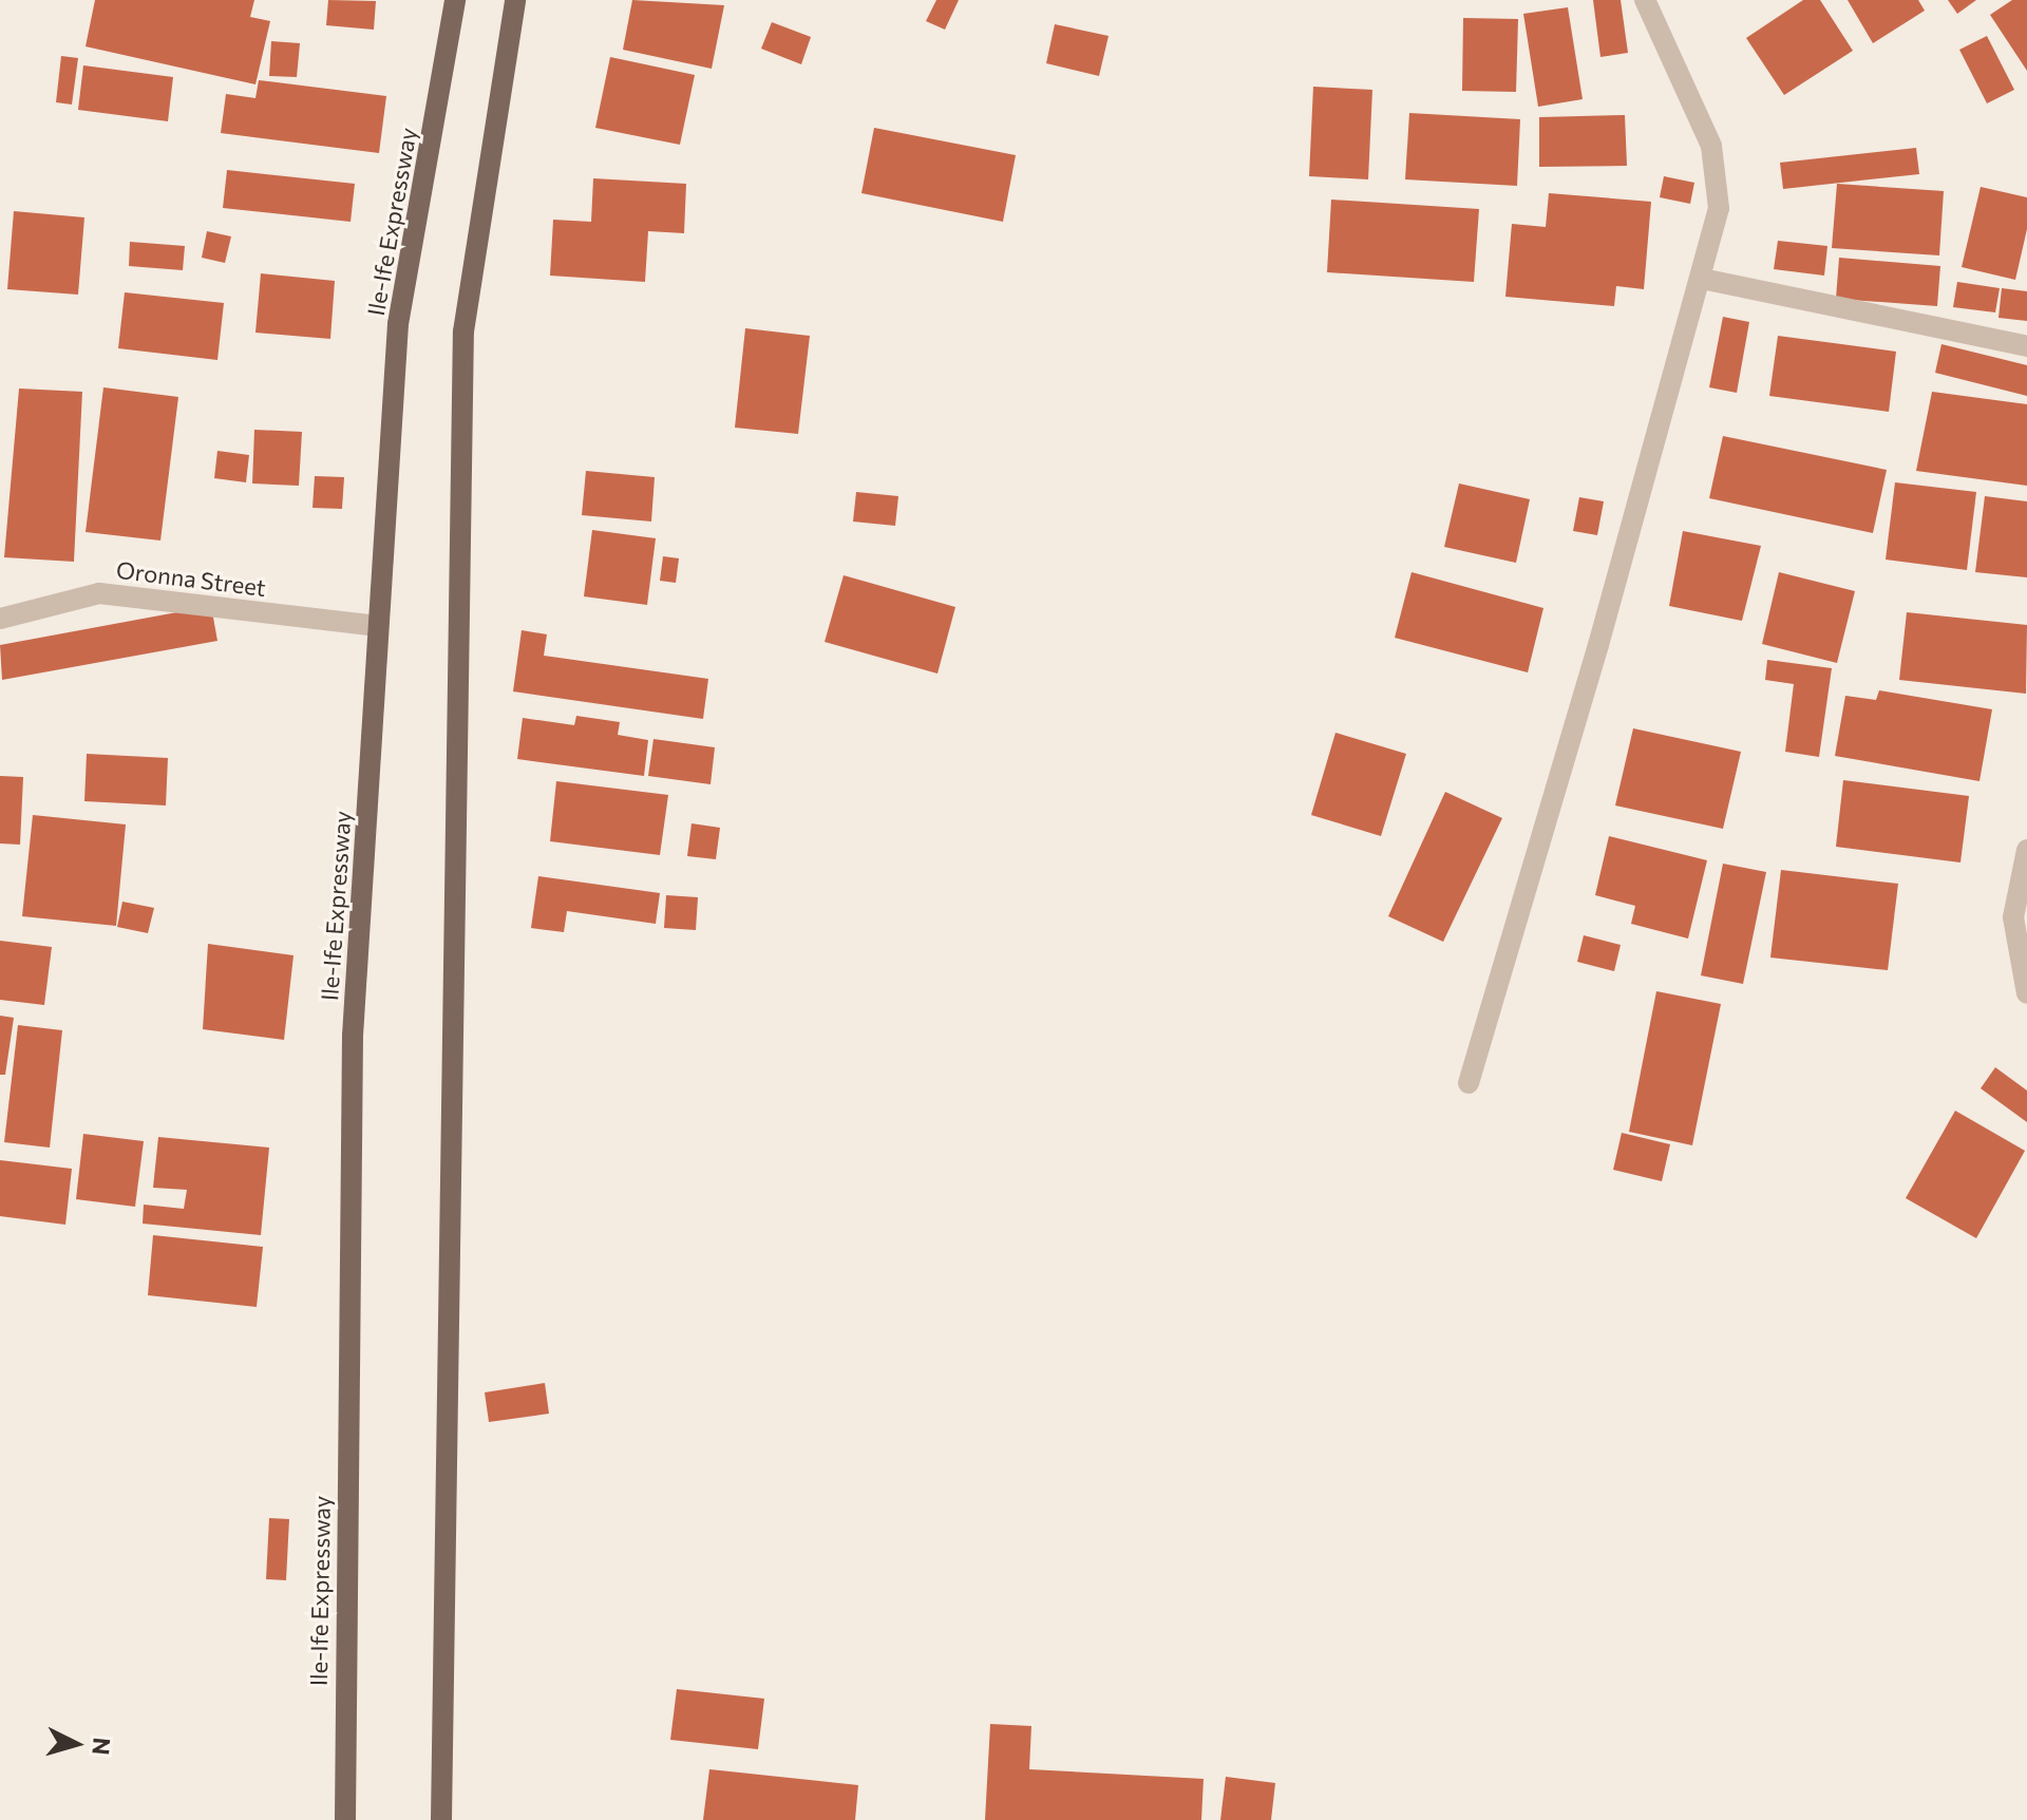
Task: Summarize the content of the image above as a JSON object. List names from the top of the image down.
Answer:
{
  "streets": {
    "main road": ["Ile-Ife Expressway"],
    "street": ["Oronna Street"]
  },
  "crossings": [
    ["Ile-Ife Expressway", "Oronna Street"]
  ],
  "north": "right"
}
